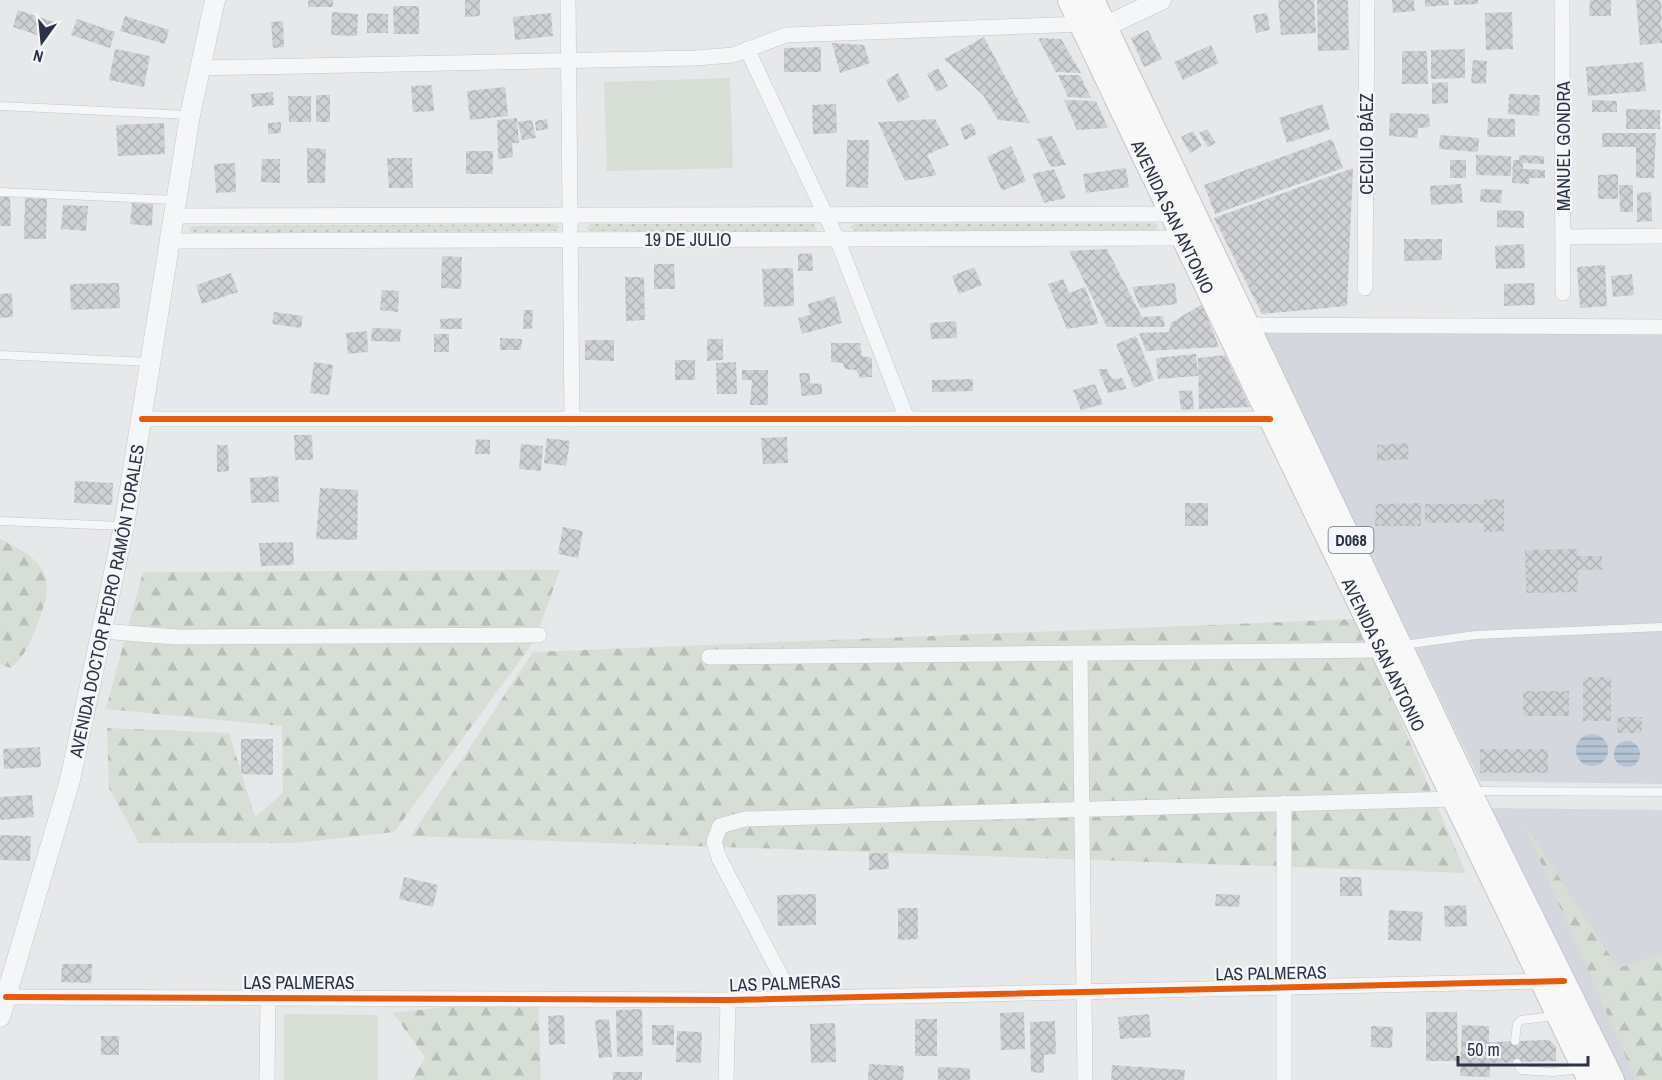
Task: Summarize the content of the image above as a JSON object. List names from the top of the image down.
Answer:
{
  "streets": {
    "main road": ["AVENIDA SAN ANTONIO", "D068"],
    "street": [
      "CECILIO BÁEZ",
      "MANUEL GONDRA",
      "19 DE JULIO",
      "AVENIDA DOCTOR PEDRO RAMÓN TORALES",
      "LAS PALMERAS"
    ]
  },
  "crossings": [
    ["AVENIDA SAN ANTONIO", "19 DE JULIO"],
    ["AVENIDA SAN ANTONIO", "LAS PALMERAS"],
    ["19 DE JULIO", "AVENIDA DOCTOR PEDRO RAMÓN TORALES"],
    ["AVENIDA DOCTOR PEDRO RAMÓN TORALES", "LAS PALMERAS"]
  ],
  "scale_bar": "50 m",
  "north": "bottom"
}
